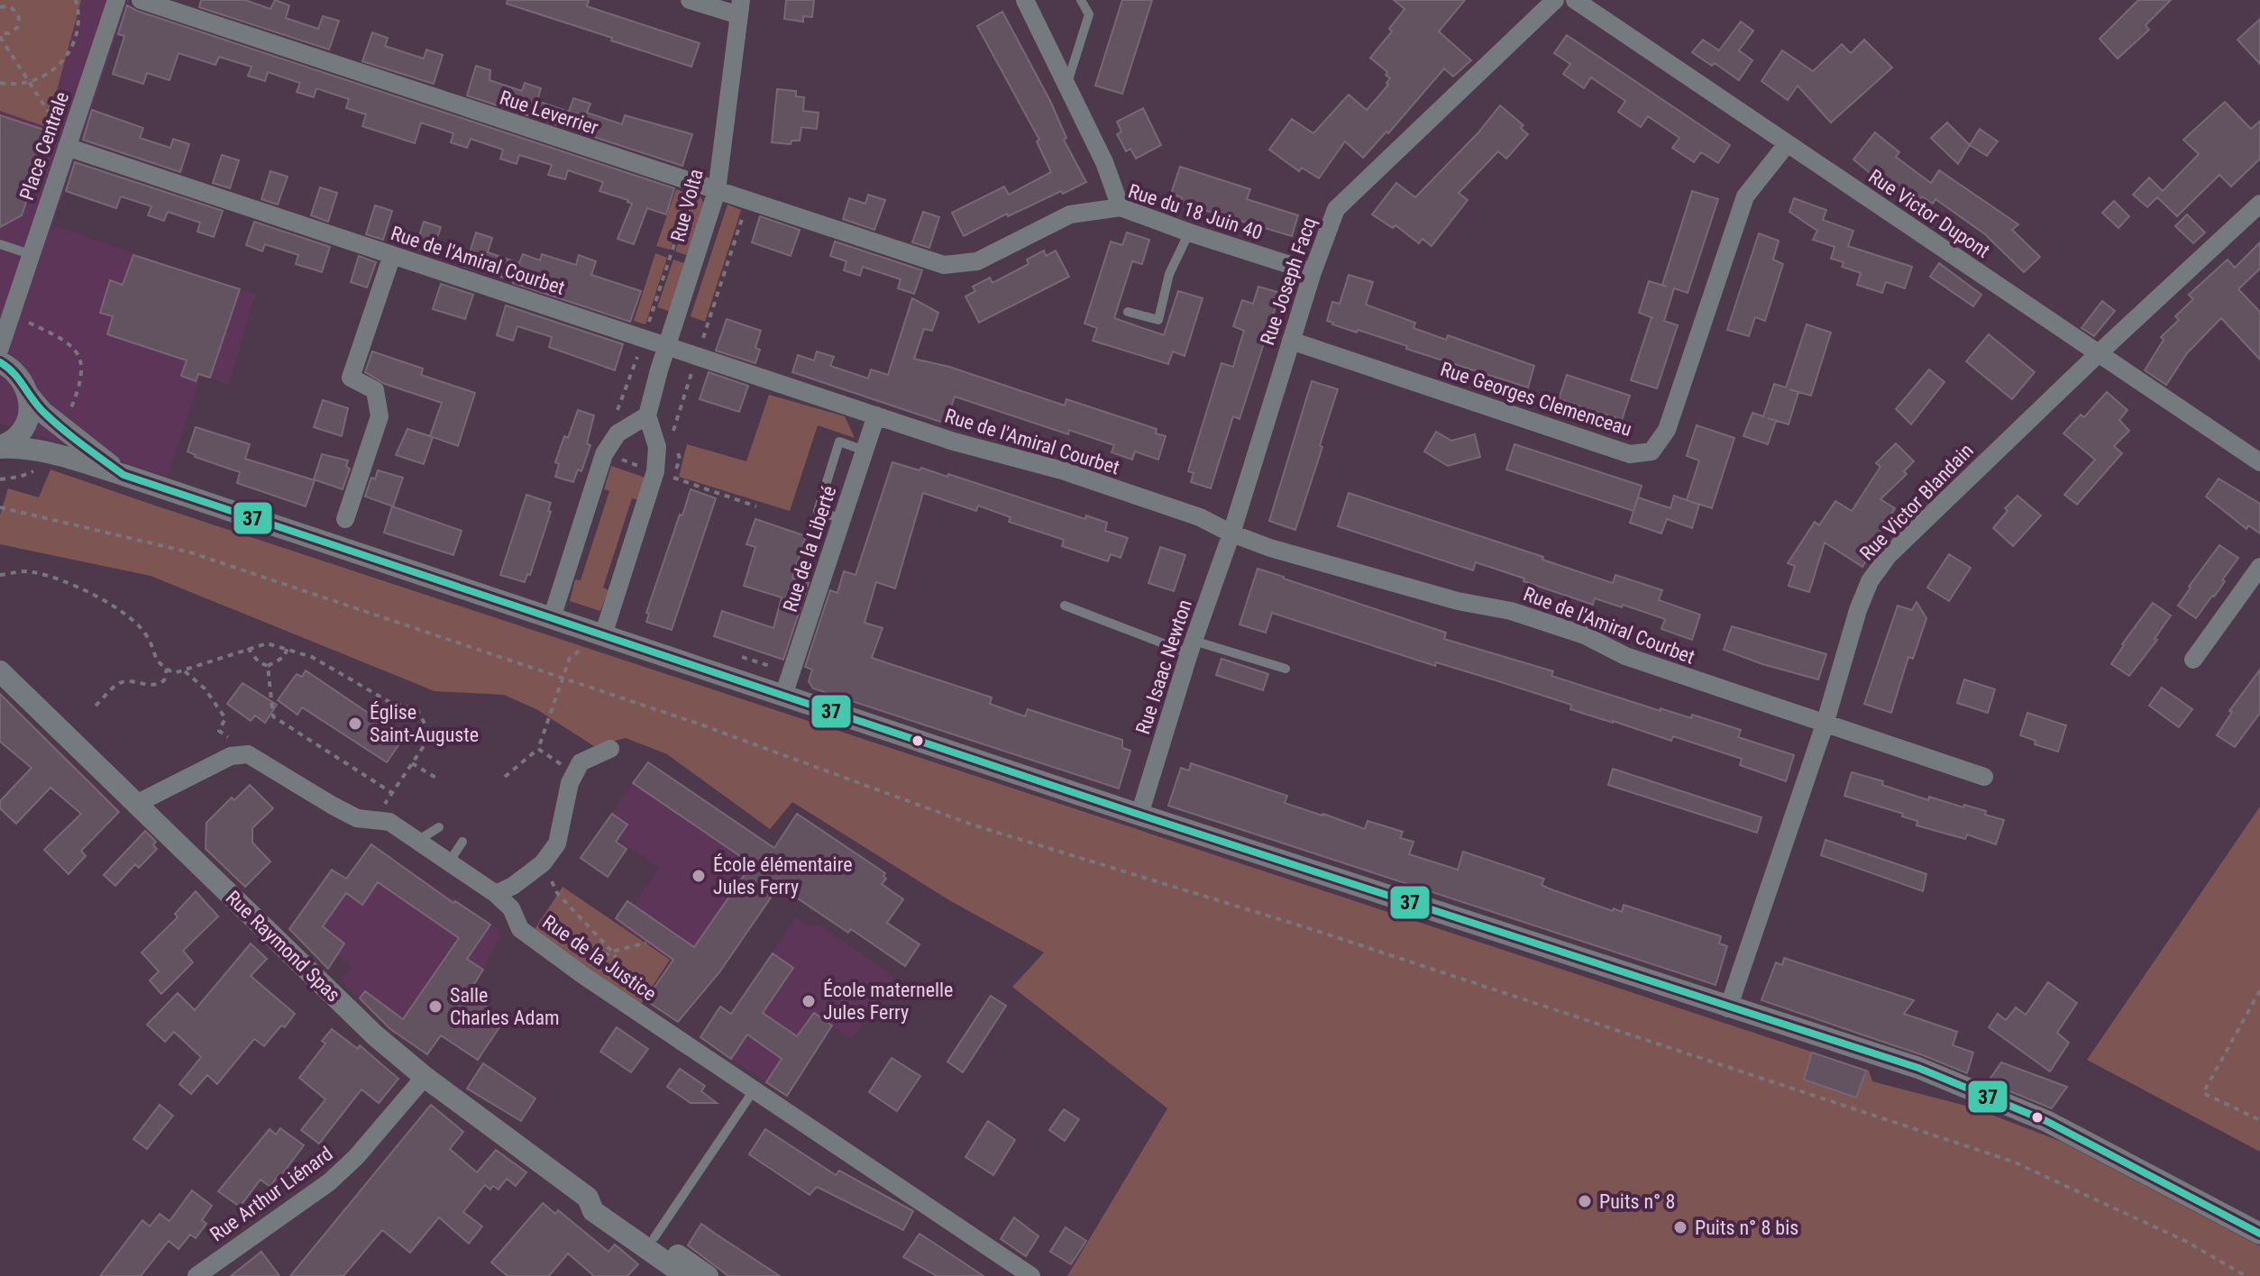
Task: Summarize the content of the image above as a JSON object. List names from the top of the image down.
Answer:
{
  "streets": {
    "street": [
      "Rue Leverrier",
      "Place Centrale",
      "Rue Volta",
      "Rue du 18 Juin 40",
      "Rue Victor Dupont",
      "Rue de l'Amiral Courbet",
      "Rue Joseph Facq",
      "Rue Georges Clemenceau",
      "Rue Victor Blandain",
      "Rue de la Liberté",
      "Rue Isaac Newton",
      "Rue Raymond Spas",
      "Rue de la Justice",
      "Rue Arthur Liénard"
    ]
  },
  "crossings": [
    ["Rue Leverrier", "Rue Volta"],
    ["Rue Leverrier", "Rue du 18 Juin 40"],
    ["Place Centrale", "Rue de l'Amiral Courbet"],
    ["Rue Volta", "Rue de l'Amiral Courbet"],
    ["Rue du 18 Juin 40", "Rue Joseph Facq"],
    ["Rue Victor Dupont", "Rue Georges Clemenceau"],
    ["Rue Victor Dupont", "Rue Victor Blandain"],
    ["Rue de l'Amiral Courbet", "Rue Joseph Facq"],
    ["Rue de l'Amiral Courbet", "Rue Victor Blandain"],
    ["Rue de l'Amiral Courbet", "Rue de la Liberté"],
    ["Rue de l'Amiral Courbet", "Rue Isaac Newton"],
    ["Rue Joseph Facq", "Rue Georges Clemenceau"],
    ["Rue Joseph Facq", "Rue Isaac Newton"],
    ["Rue Raymond Spas", "Rue Arthur Liénard"]
  ],
  "places": [
    "Église Saint-Auguste",
    "École élémentaire Jules Ferry",
    "École maternelle Jules Ferry",
    "Salle Charles Adam",
    "Puits n° 8",
    "Puits n° 8 bis"
  ],
  "lines": ["transit line 37"]
}
